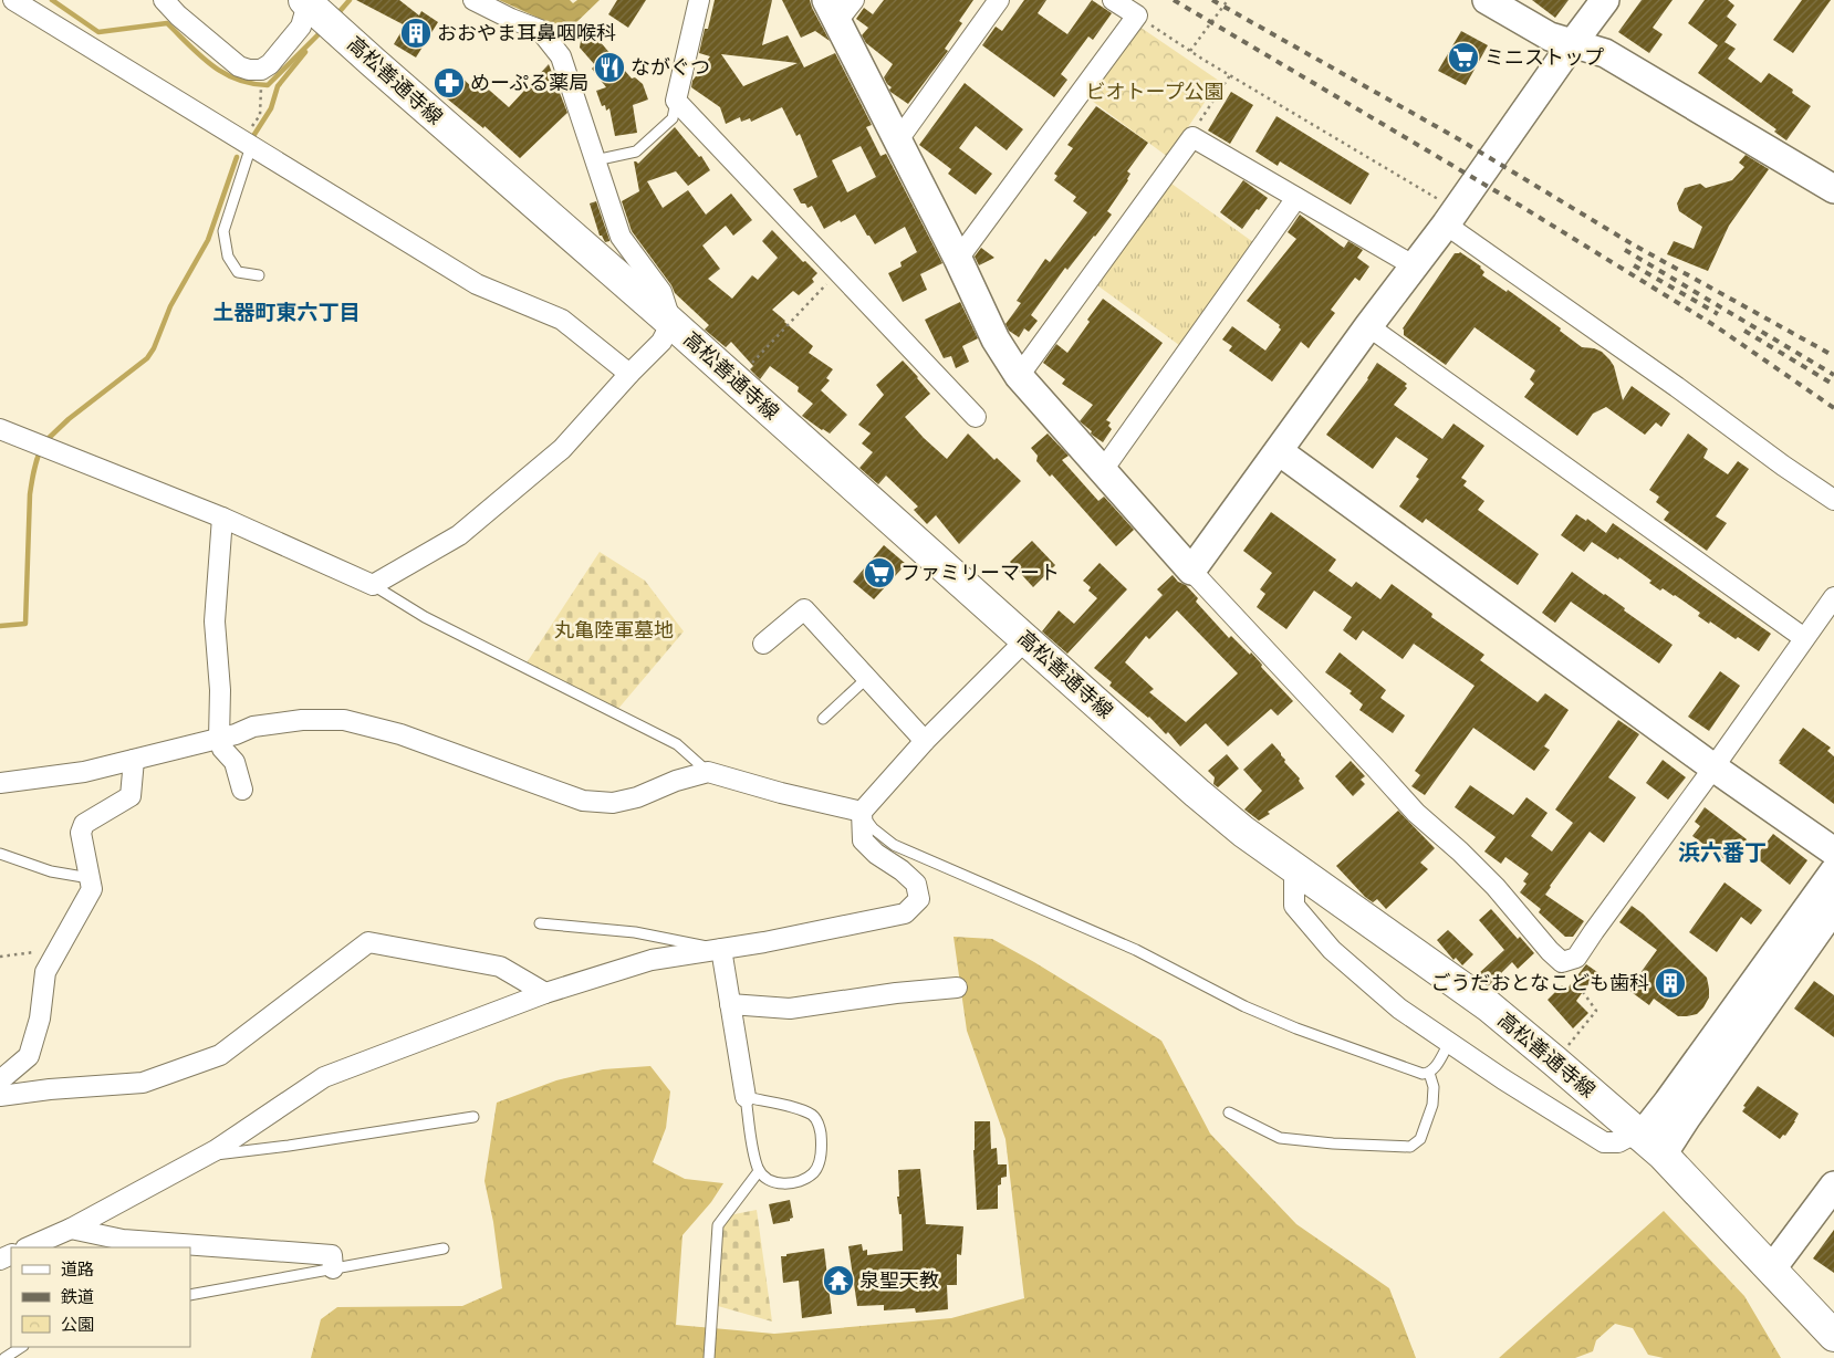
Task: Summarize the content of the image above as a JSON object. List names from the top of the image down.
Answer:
{
  "streets": {
    "main road": ["高松善通寺線"]
  },
  "districts": ["土器町東六丁目", "浜六番丁"],
  "parks": ["ビオトープ公園", "丸亀陸軍墓地"],
  "places": {
    "building": ["おおやま耳鼻咽喉科", "ごうだおとなこども歯科"],
    "supermarket": ["ミニストップ", "ファミリーマート"],
    "restaurant": ["ながぐつ"],
    "pharmacy": ["めーぷる薬局"],
    "temple": ["泉聖天教"]
  },
  "legend": ["道路", "鉄道", "公園"]
}
